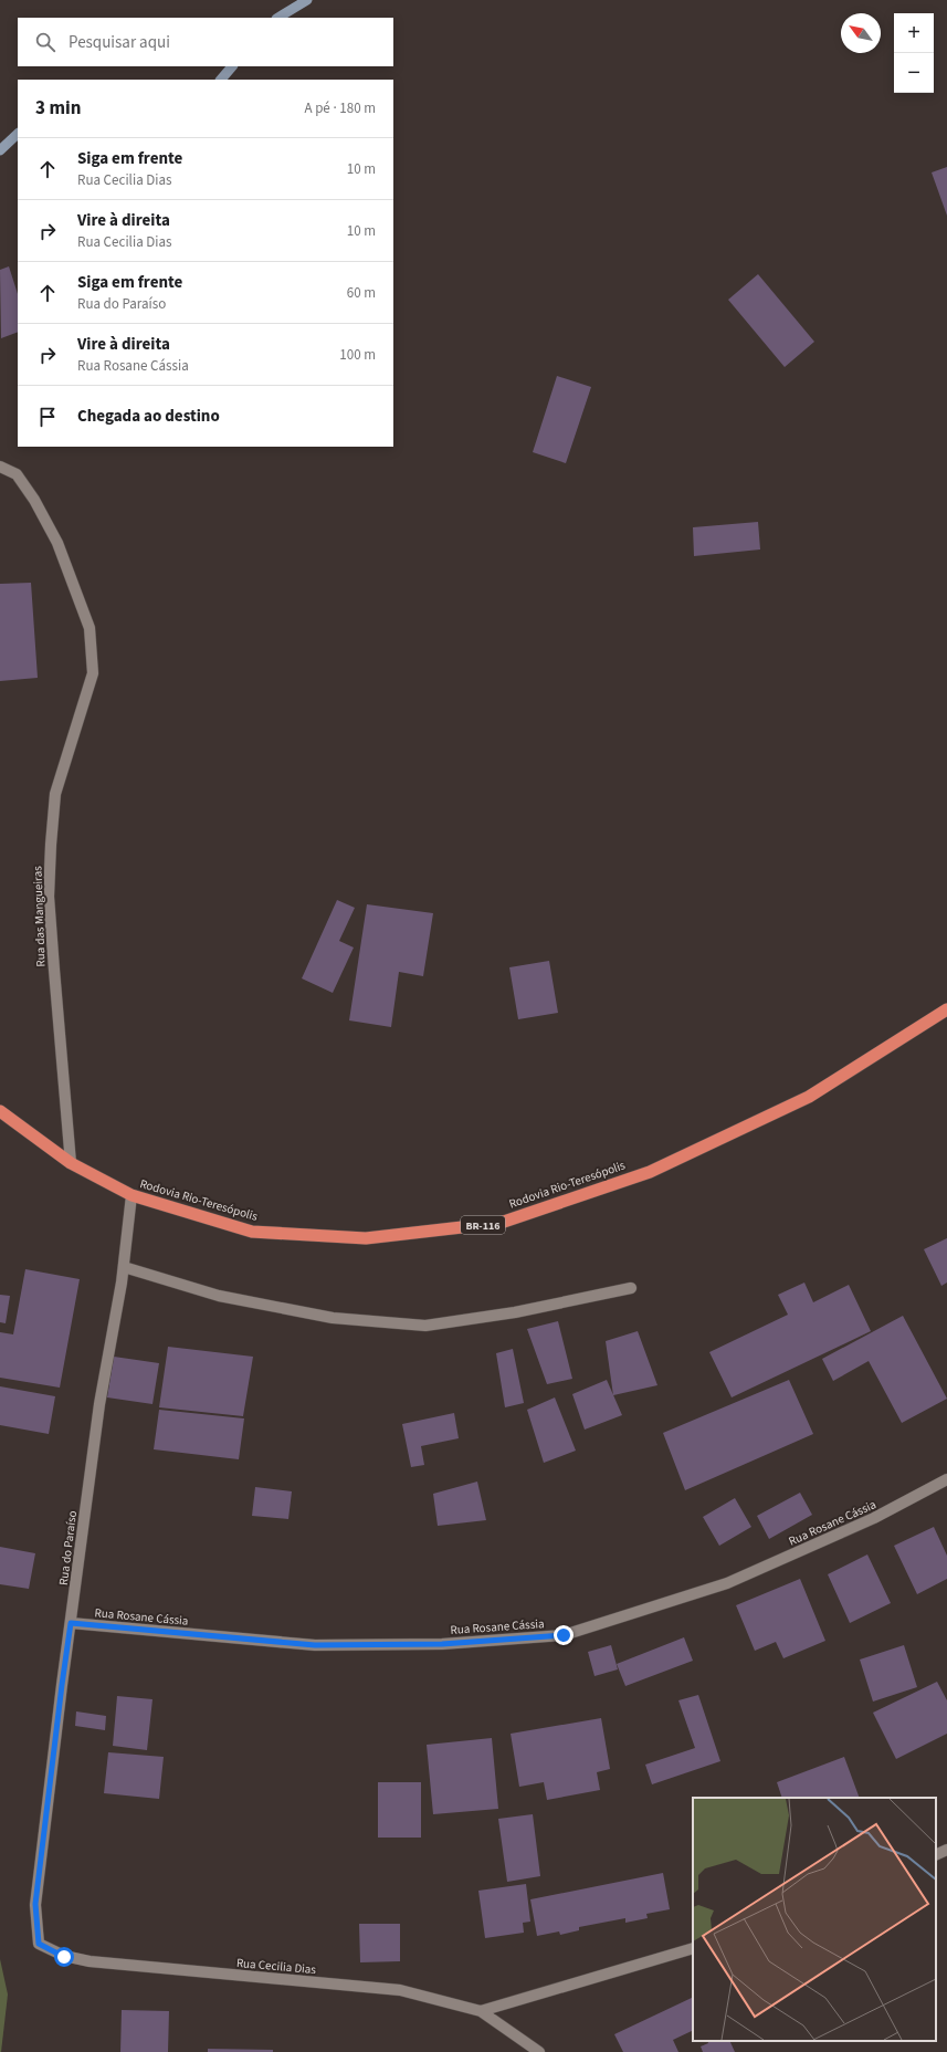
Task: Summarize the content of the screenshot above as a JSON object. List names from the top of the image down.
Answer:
{
  "streets": {
    "highway": ["Rodovia Rio-Teresópolis", "BR-116"],
    "street": [
      "Rua das Mangueiras",
      "Rua Rosane Cássia",
      "Rua do Paraíso",
      "Rua Cecilia Dias"
    ]
  },
  "crossings": [
    ["Rua das Mangueiras", "Rodovia Rio-Teresópolis"],
    ["Rodovia Rio-Teresópolis", "Rua do Paraíso"],
    ["Rua Rosane Cássia", "Rua do Paraíso"],
    ["Rua do Paraíso", "Rua Cecilia Dias"]
  ],
  "north": "top left",
  "page": {
    "map_buttons": ["+", "−"],
    "search": "Pesquisar aqui",
    "heading": ["3 min", "A pé · 180 m"],
    "list": [
      ["Siga em frente", "Rua Cecilia Dias", "10 m"],
      ["Vire à direita", "Rua Cecilia Dias", "10 m"],
      ["Siga em frente", "Rua do Paraíso", "60 m"],
      ["Vire à direita", "Rua Rosane Cássia", "100 m"],
      "Chegada ao destino"
    ]
  }
}
